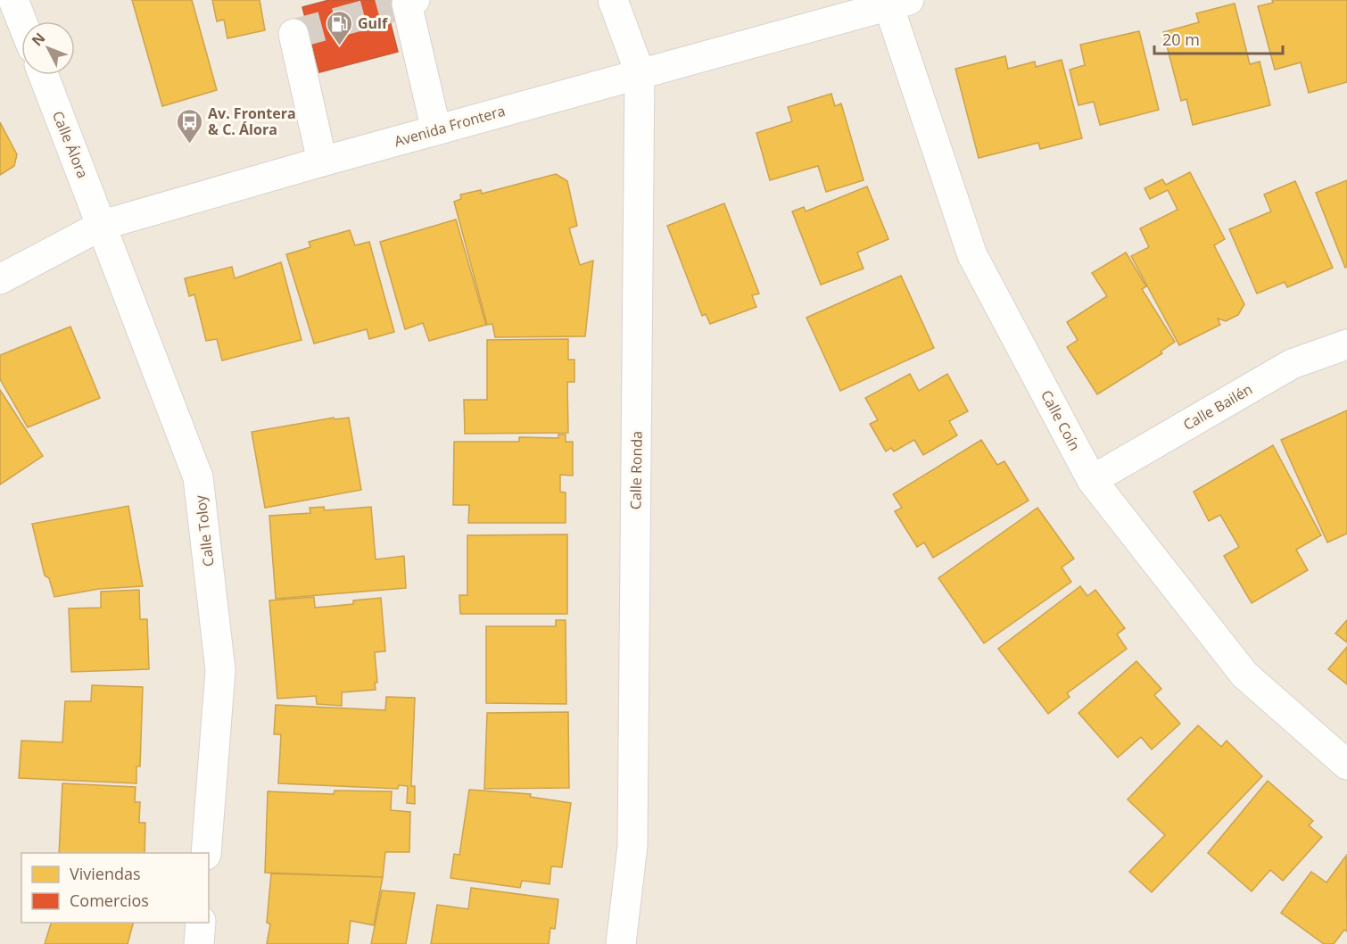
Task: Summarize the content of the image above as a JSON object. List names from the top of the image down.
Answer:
{
  "streets": {
    "street": [
      "Avenida Frontera",
      "Calle Álora",
      "Calle Bailén",
      "Calle Coín",
      "Calle Ronda",
      "Calle Toloy"
    ]
  },
  "crossings": [
    ["Avenida Frontera", "Calle Álora"],
    ["Avenida Frontera", "Calle Coín"],
    ["Avenida Frontera", "Calle Ronda"],
    ["Avenida Frontera", "Calle Toloy"],
    ["Calle Álora", "Calle Toloy"],
    ["Calle Bailén", "Calle Coín"]
  ],
  "places": {
    "fuel station": ["Gulf"],
    "bus stop": ["Av. Frontera & C. Álora"]
  },
  "legend": ["Viviendas", "Comercios"],
  "scale_bar": "20 m",
  "north": "top left"
}
